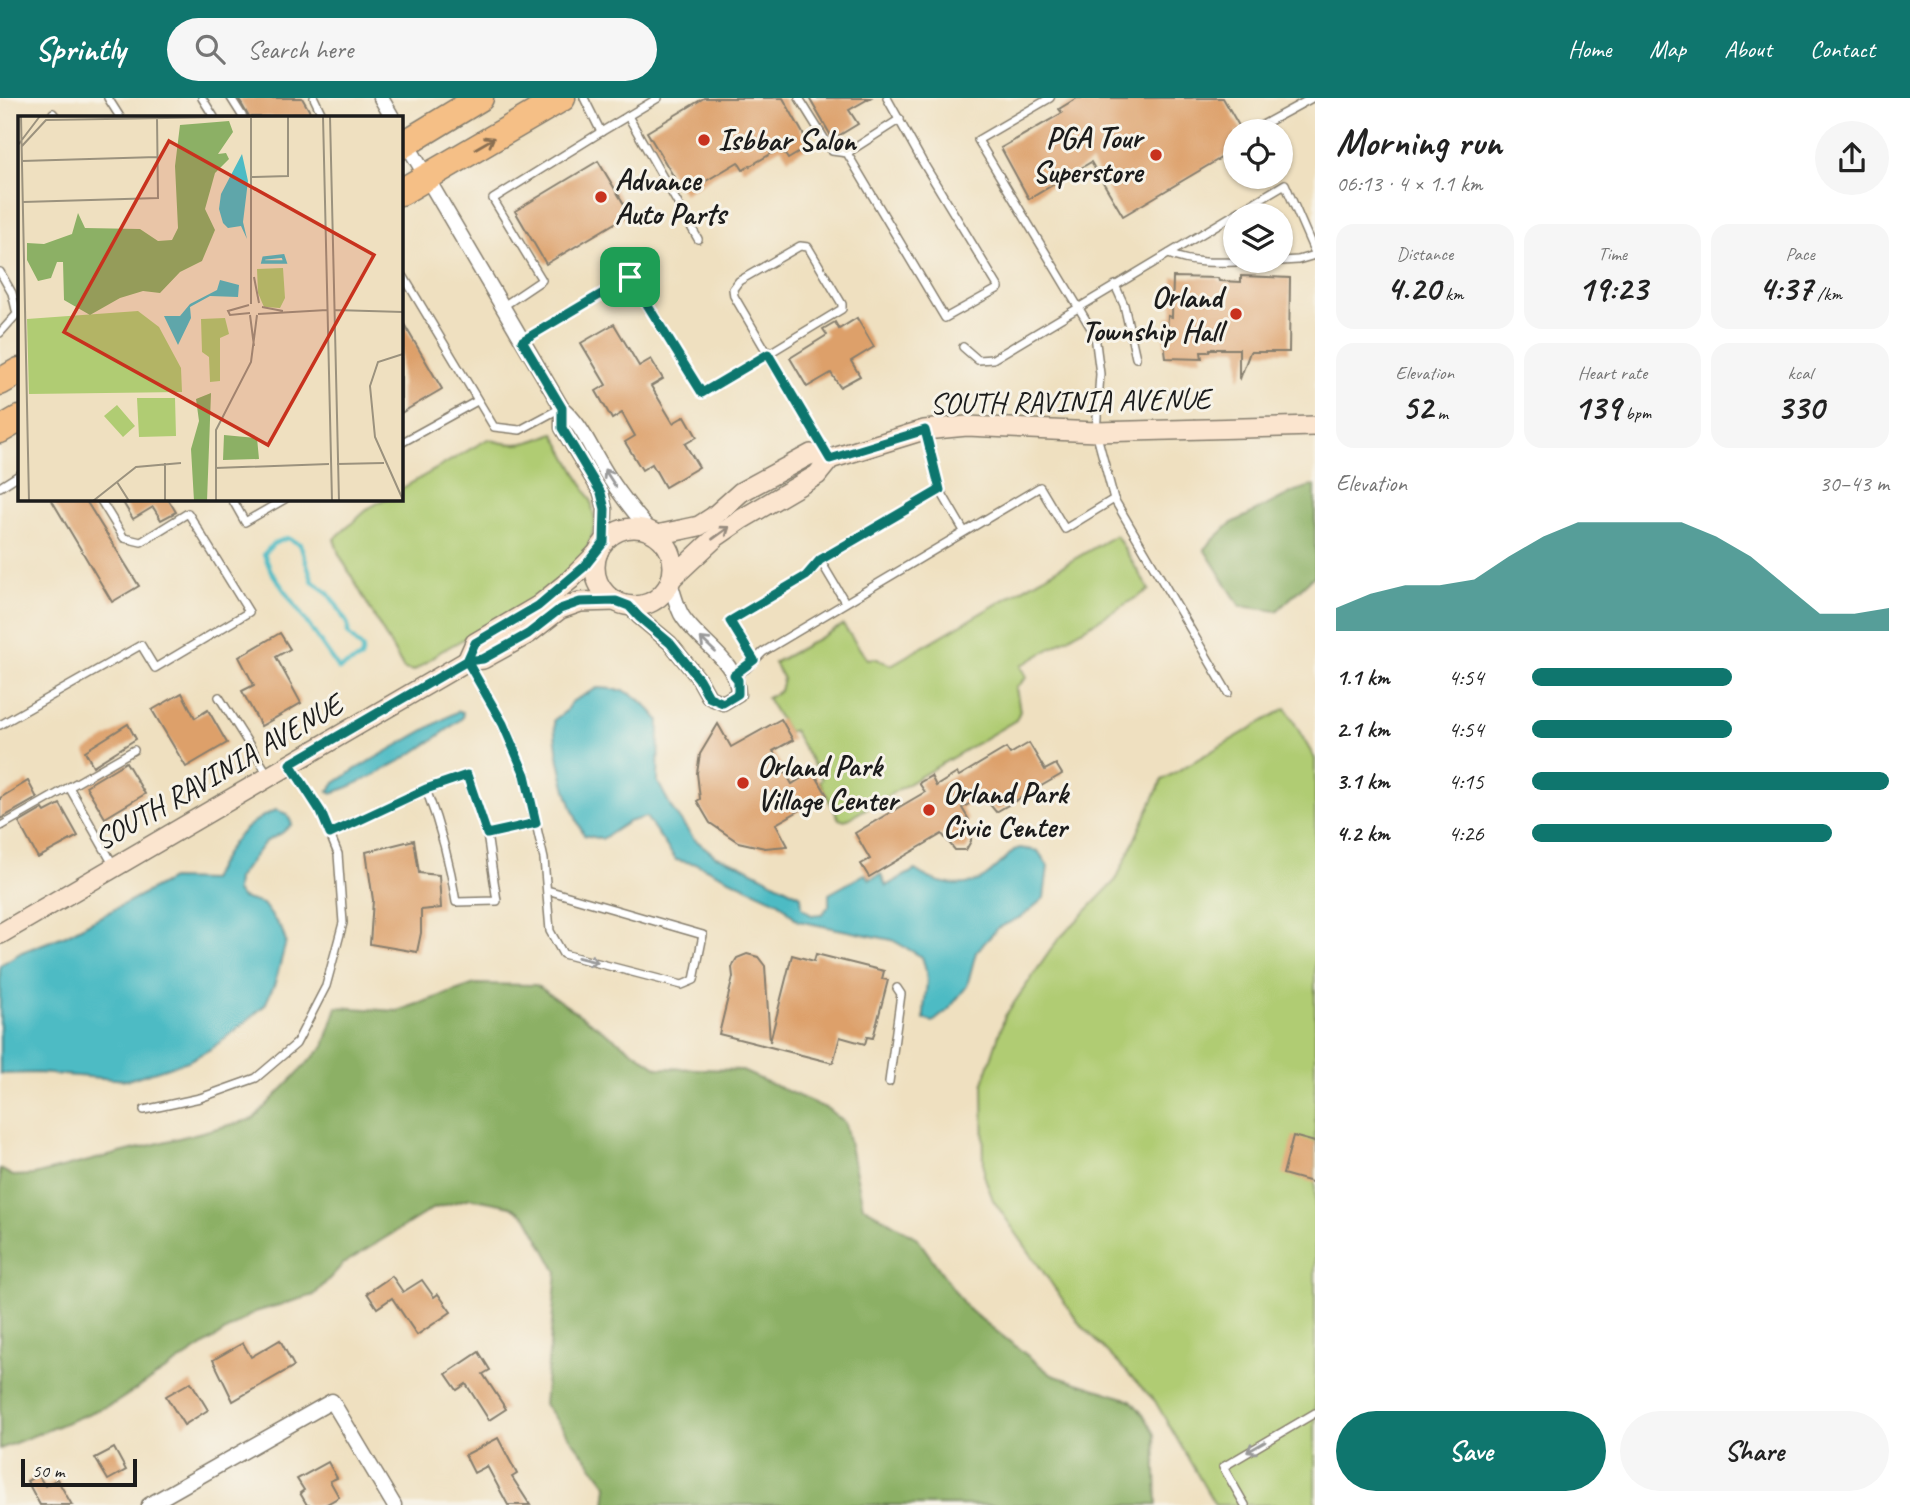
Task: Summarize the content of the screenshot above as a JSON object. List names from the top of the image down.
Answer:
{
  "streets": {
    "street": ["SOUTH RAVINIA AVENUE"]
  },
  "places": [
    "Isbbar Salon",
    "PGA Tour Superstore",
    "Advance Auto Parts",
    "Orland Township Hall",
    "Orland Park Village Center",
    "Orland Park Civic Center"
  ],
  "scale_bar": "50 m",
  "page": {
    "header": "Sprintly",
    "search": "Search here",
    "nav": [
      "Home",
      "Map",
      "About",
      "Contact"
    ],
    "heading": ["Morning run", "06:13 · 4 × 1.1 km"],
    "stats": [
      ["Distance", "4.20 km"],
      ["Time", "19:23"],
      ["Pace", "4:37 /km"],
      ["Elevation", "52 m"],
      ["Heart rate", "139 bpm"],
      ["kcal", "330"]
    ],
    "chart": ["Elevation", "30–43 m"],
    "list": [
      {
        "name": "1.1 km",
        "note": "4:54"
      },
      {
        "name": "2.1 km",
        "note": "4:54"
      },
      {
        "name": "3.1 km",
        "note": "4:15"
      },
      {
        "name": "4.2 km",
        "note": "4:26"
      }
    ],
    "buttons": ["Save", "Share"],
    "scale": "50 m"
  }
}
